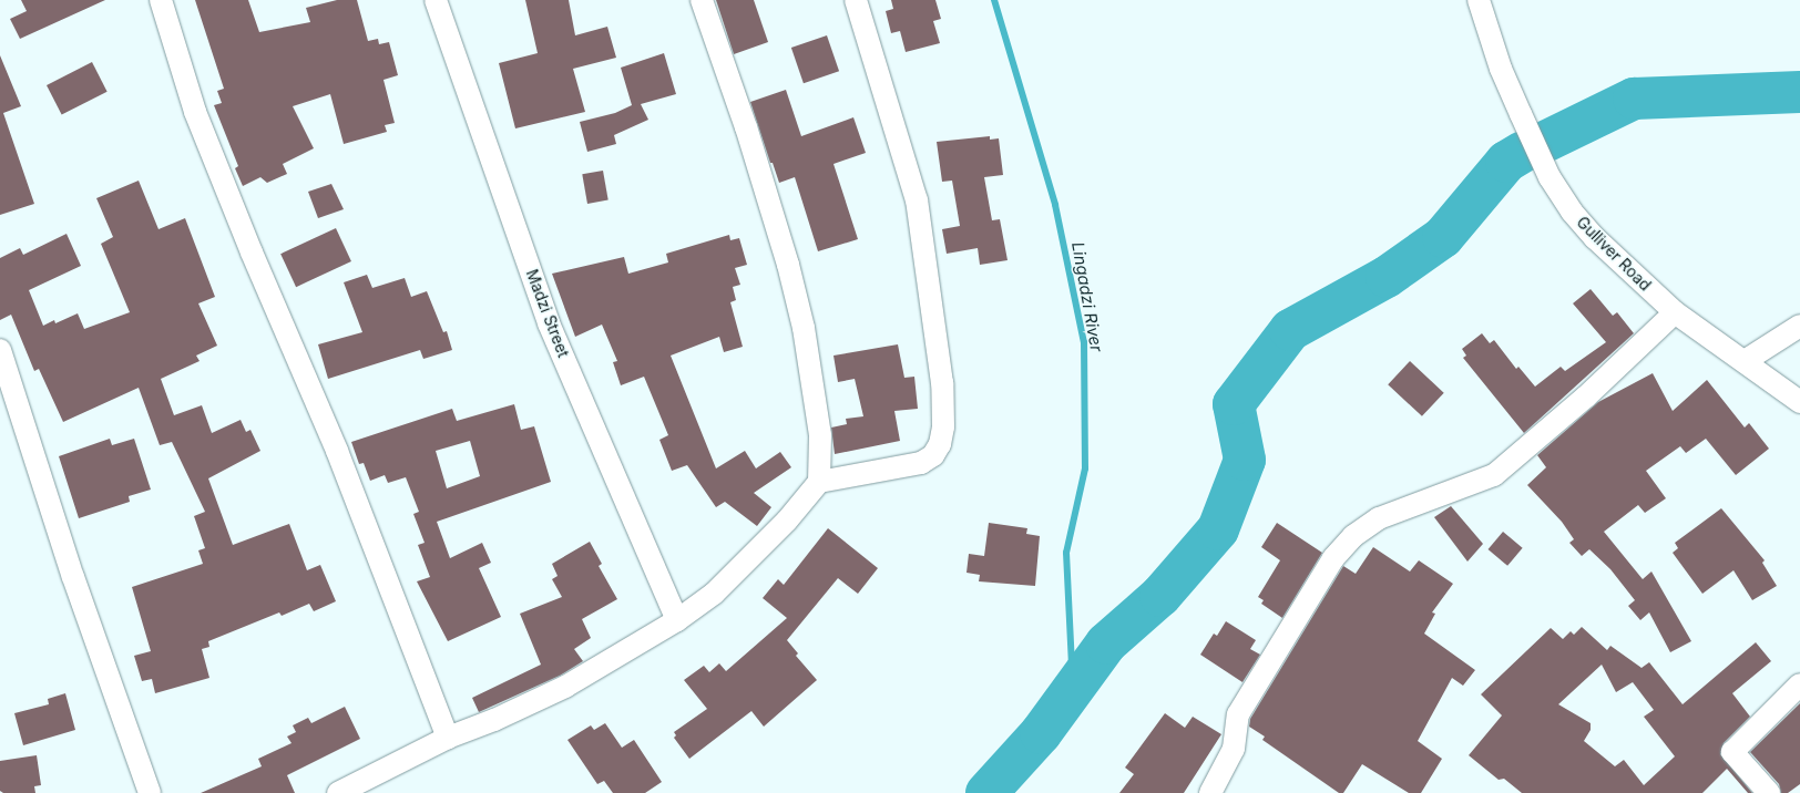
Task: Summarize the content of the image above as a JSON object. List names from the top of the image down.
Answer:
{
  "streets": {
    "street": ["Gulliver Road", "Madzi Street"]
  },
  "water": ["Lingadzi River"]
}
